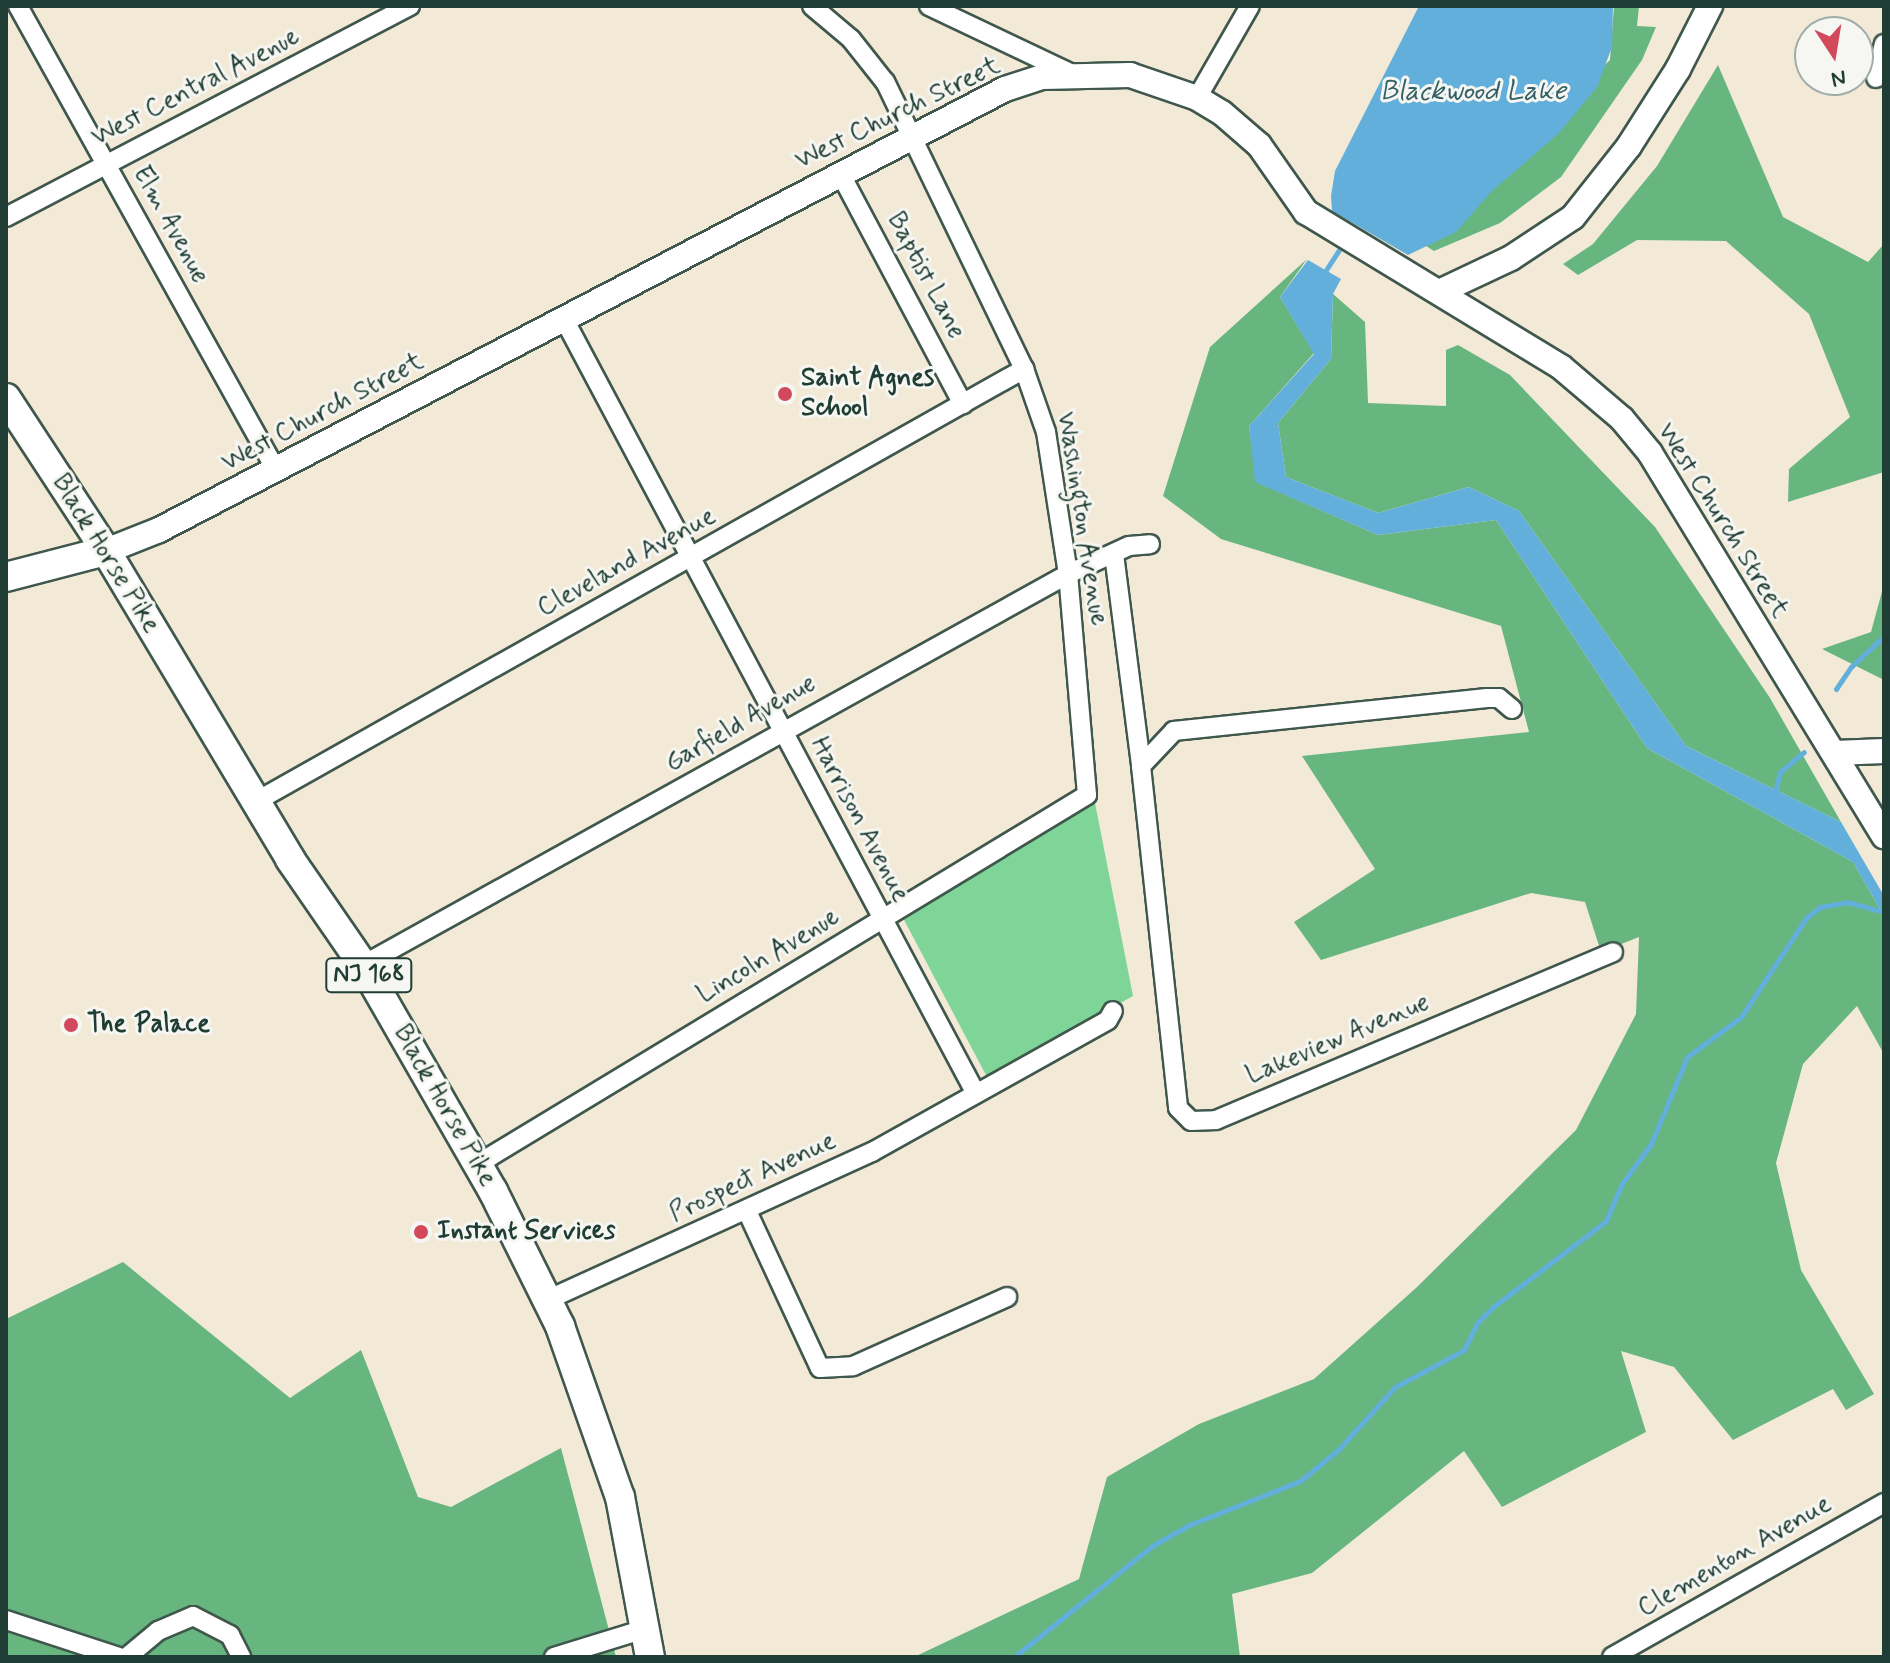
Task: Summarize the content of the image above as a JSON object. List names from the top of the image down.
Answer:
{
  "streets": {
    "main road": ["West Church Street", "Black Horse Pike", "NJ 168"],
    "street": [
      "West Central Avenue",
      "Elm Avenue",
      "Baptist Lane",
      "Washington Avenue",
      "Cleveland Avenue",
      "Garfield Avenue",
      "Harrison Avenue",
      "Lincoln Avenue",
      "Lakeview Avenue",
      "Prospect Avenue",
      "Clementon Avenue"
    ]
  },
  "crossings": [
    ["West Central Avenue", "Elm Avenue"],
    ["West Church Street", "Elm Avenue"],
    ["West Church Street", "Baptist Lane"],
    ["West Church Street", "Washington Avenue"],
    ["West Church Street", "Black Horse Pike"],
    ["West Church Street", "Harrison Avenue"],
    ["Baptist Lane", "Cleveland Avenue"],
    ["Washington Avenue", "Cleveland Avenue"],
    ["Washington Avenue", "Garfield Avenue"],
    ["Washington Avenue", "Lincoln Avenue"],
    ["Washington Avenue", "Lakeview Avenue"],
    ["Black Horse Pike", "Cleveland Avenue"],
    ["Black Horse Pike", "Garfield Avenue"],
    ["Black Horse Pike", "Lincoln Avenue"],
    ["Black Horse Pike", "Prospect Avenue"],
    ["Cleveland Avenue", "Harrison Avenue"],
    ["Garfield Avenue", "Harrison Avenue"],
    ["Harrison Avenue", "Lincoln Avenue"],
    ["Harrison Avenue", "Prospect Avenue"]
  ],
  "water": ["Blackwood Lake"],
  "places": ["Saint Agnes School", "The Palace", "Instant Services"],
  "north": "bottom"
}
